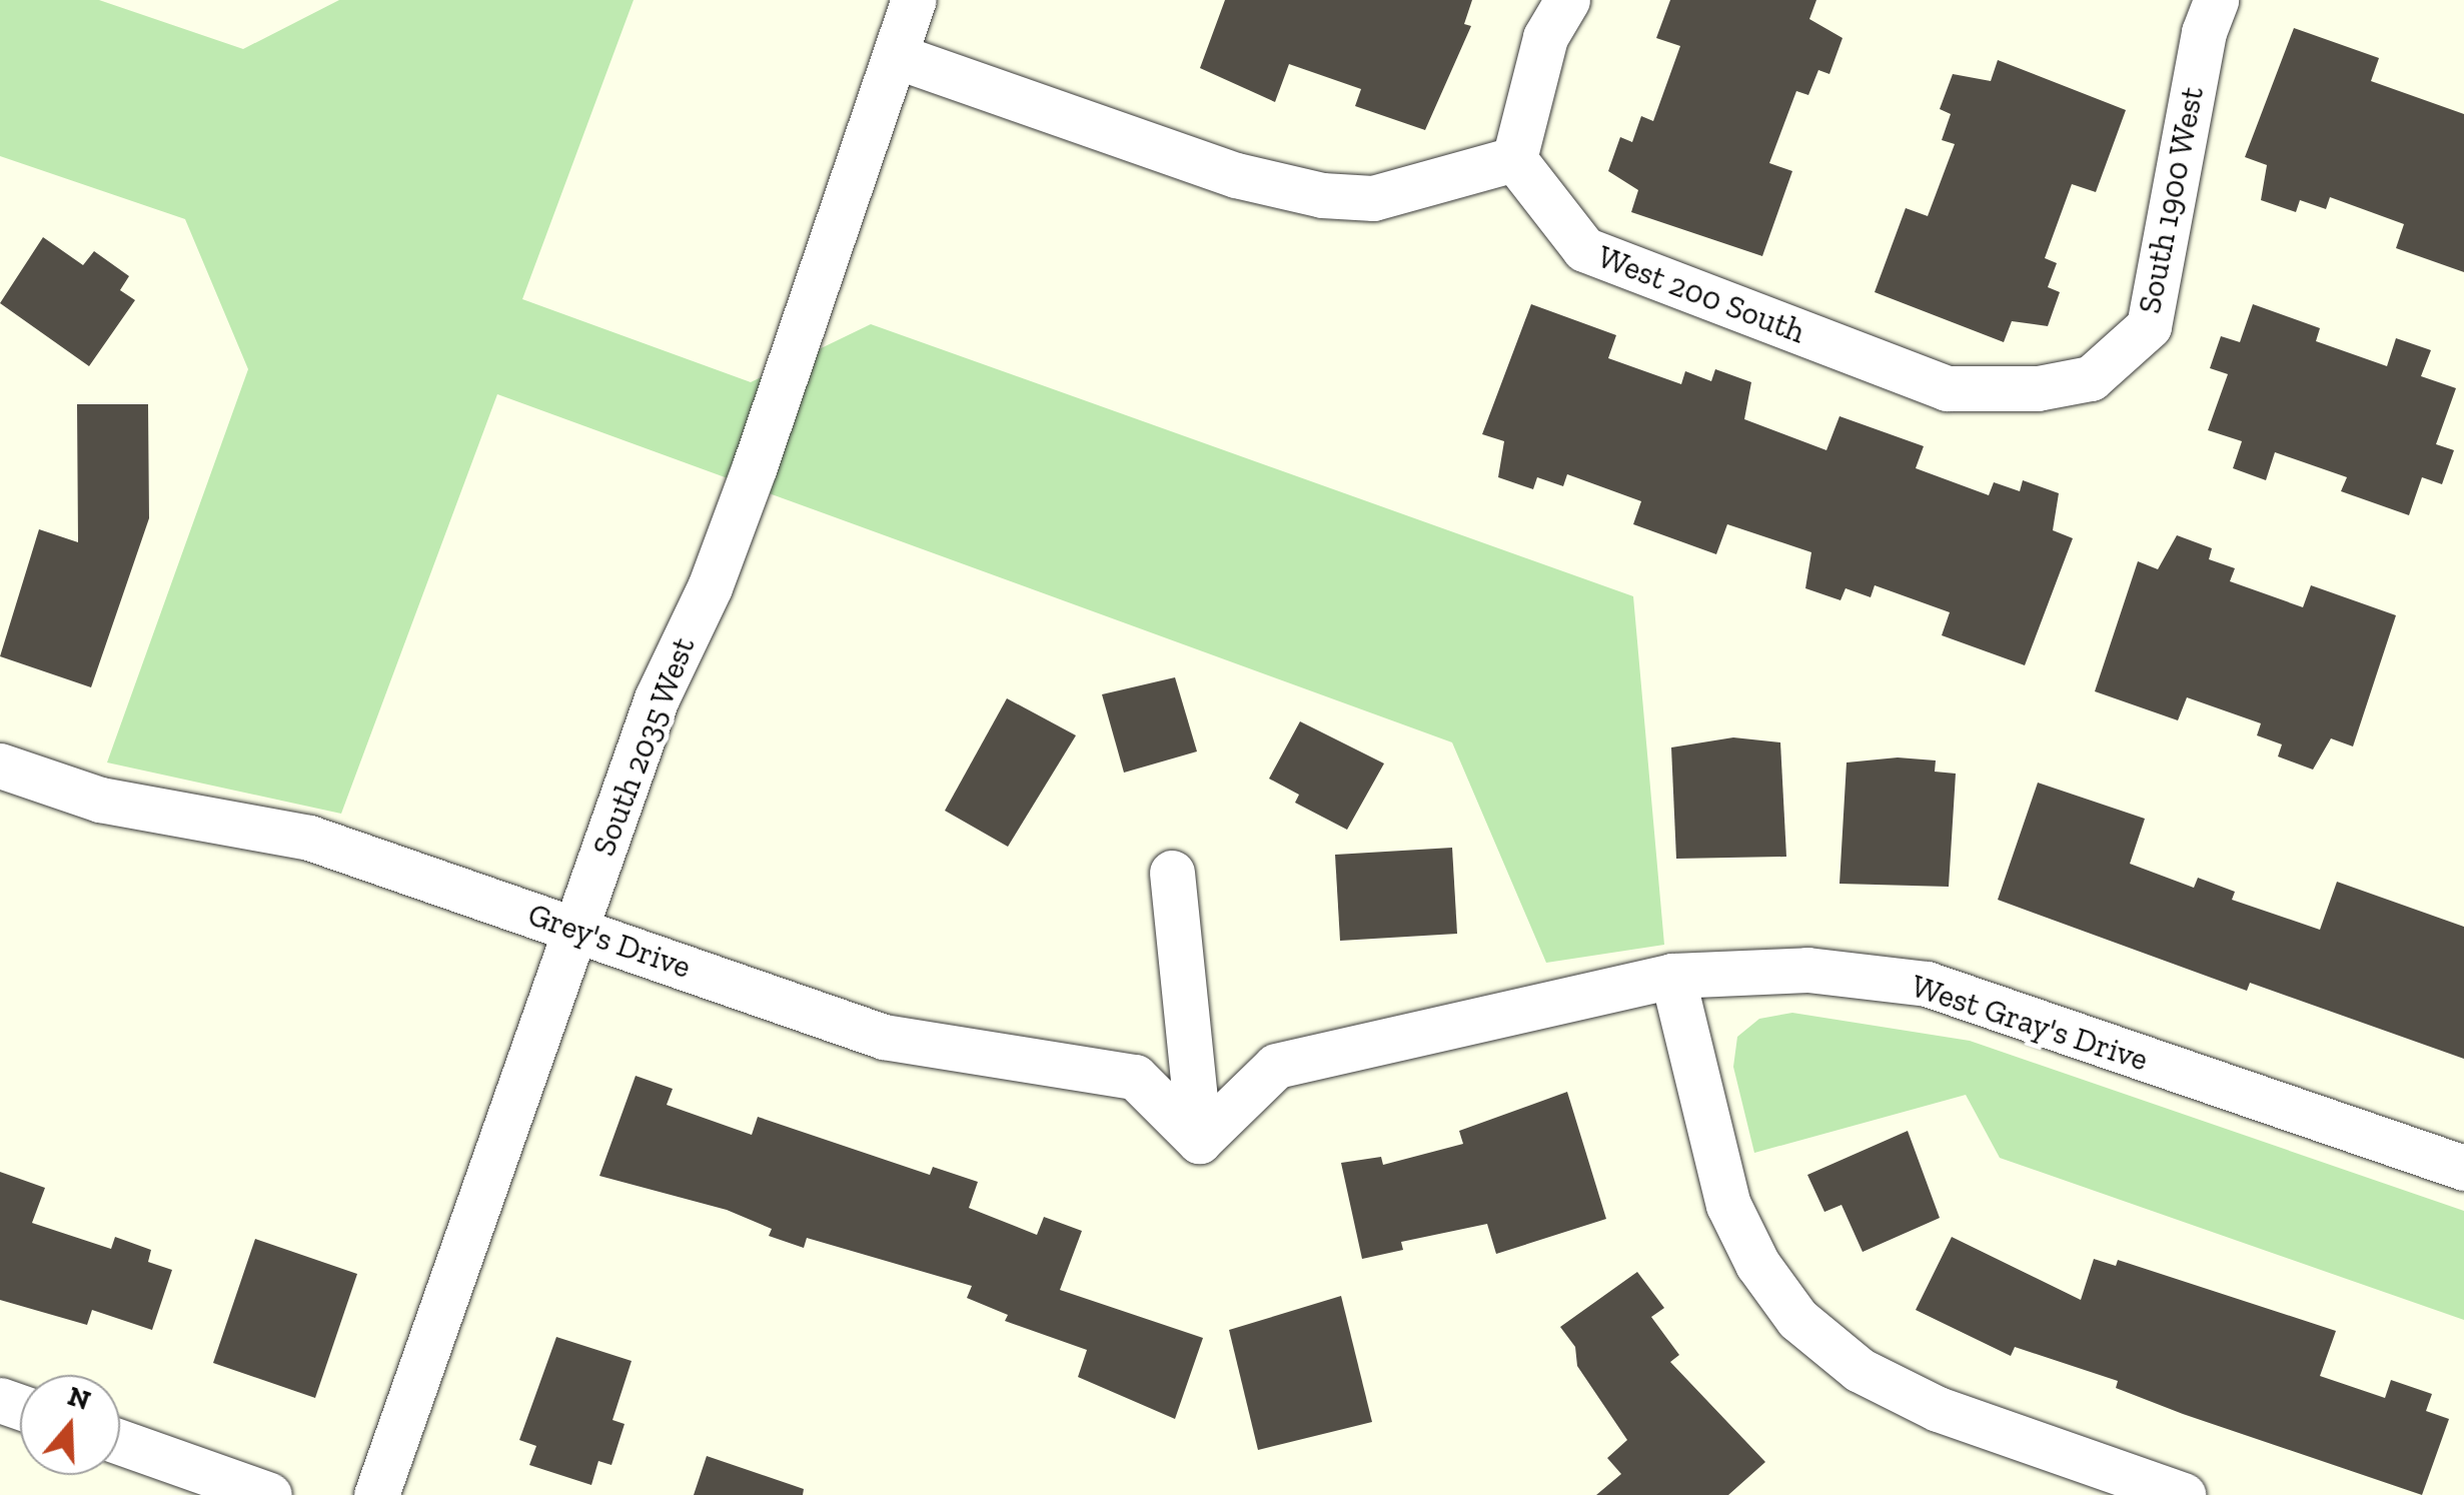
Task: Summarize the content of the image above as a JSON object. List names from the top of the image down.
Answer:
{
  "streets": {
    "street": [
      "South 1900 West",
      "West 200 South",
      "South 2035 West",
      "Grey's Drive",
      "West Gray's Drive"
    ]
  },
  "crossings": [
    ["South 1900 West", "West 200 South"],
    ["South 2035 West", "Grey's Drive"],
    ["Grey's Drive", "West Gray's Drive"]
  ],
  "north": "top"
}
